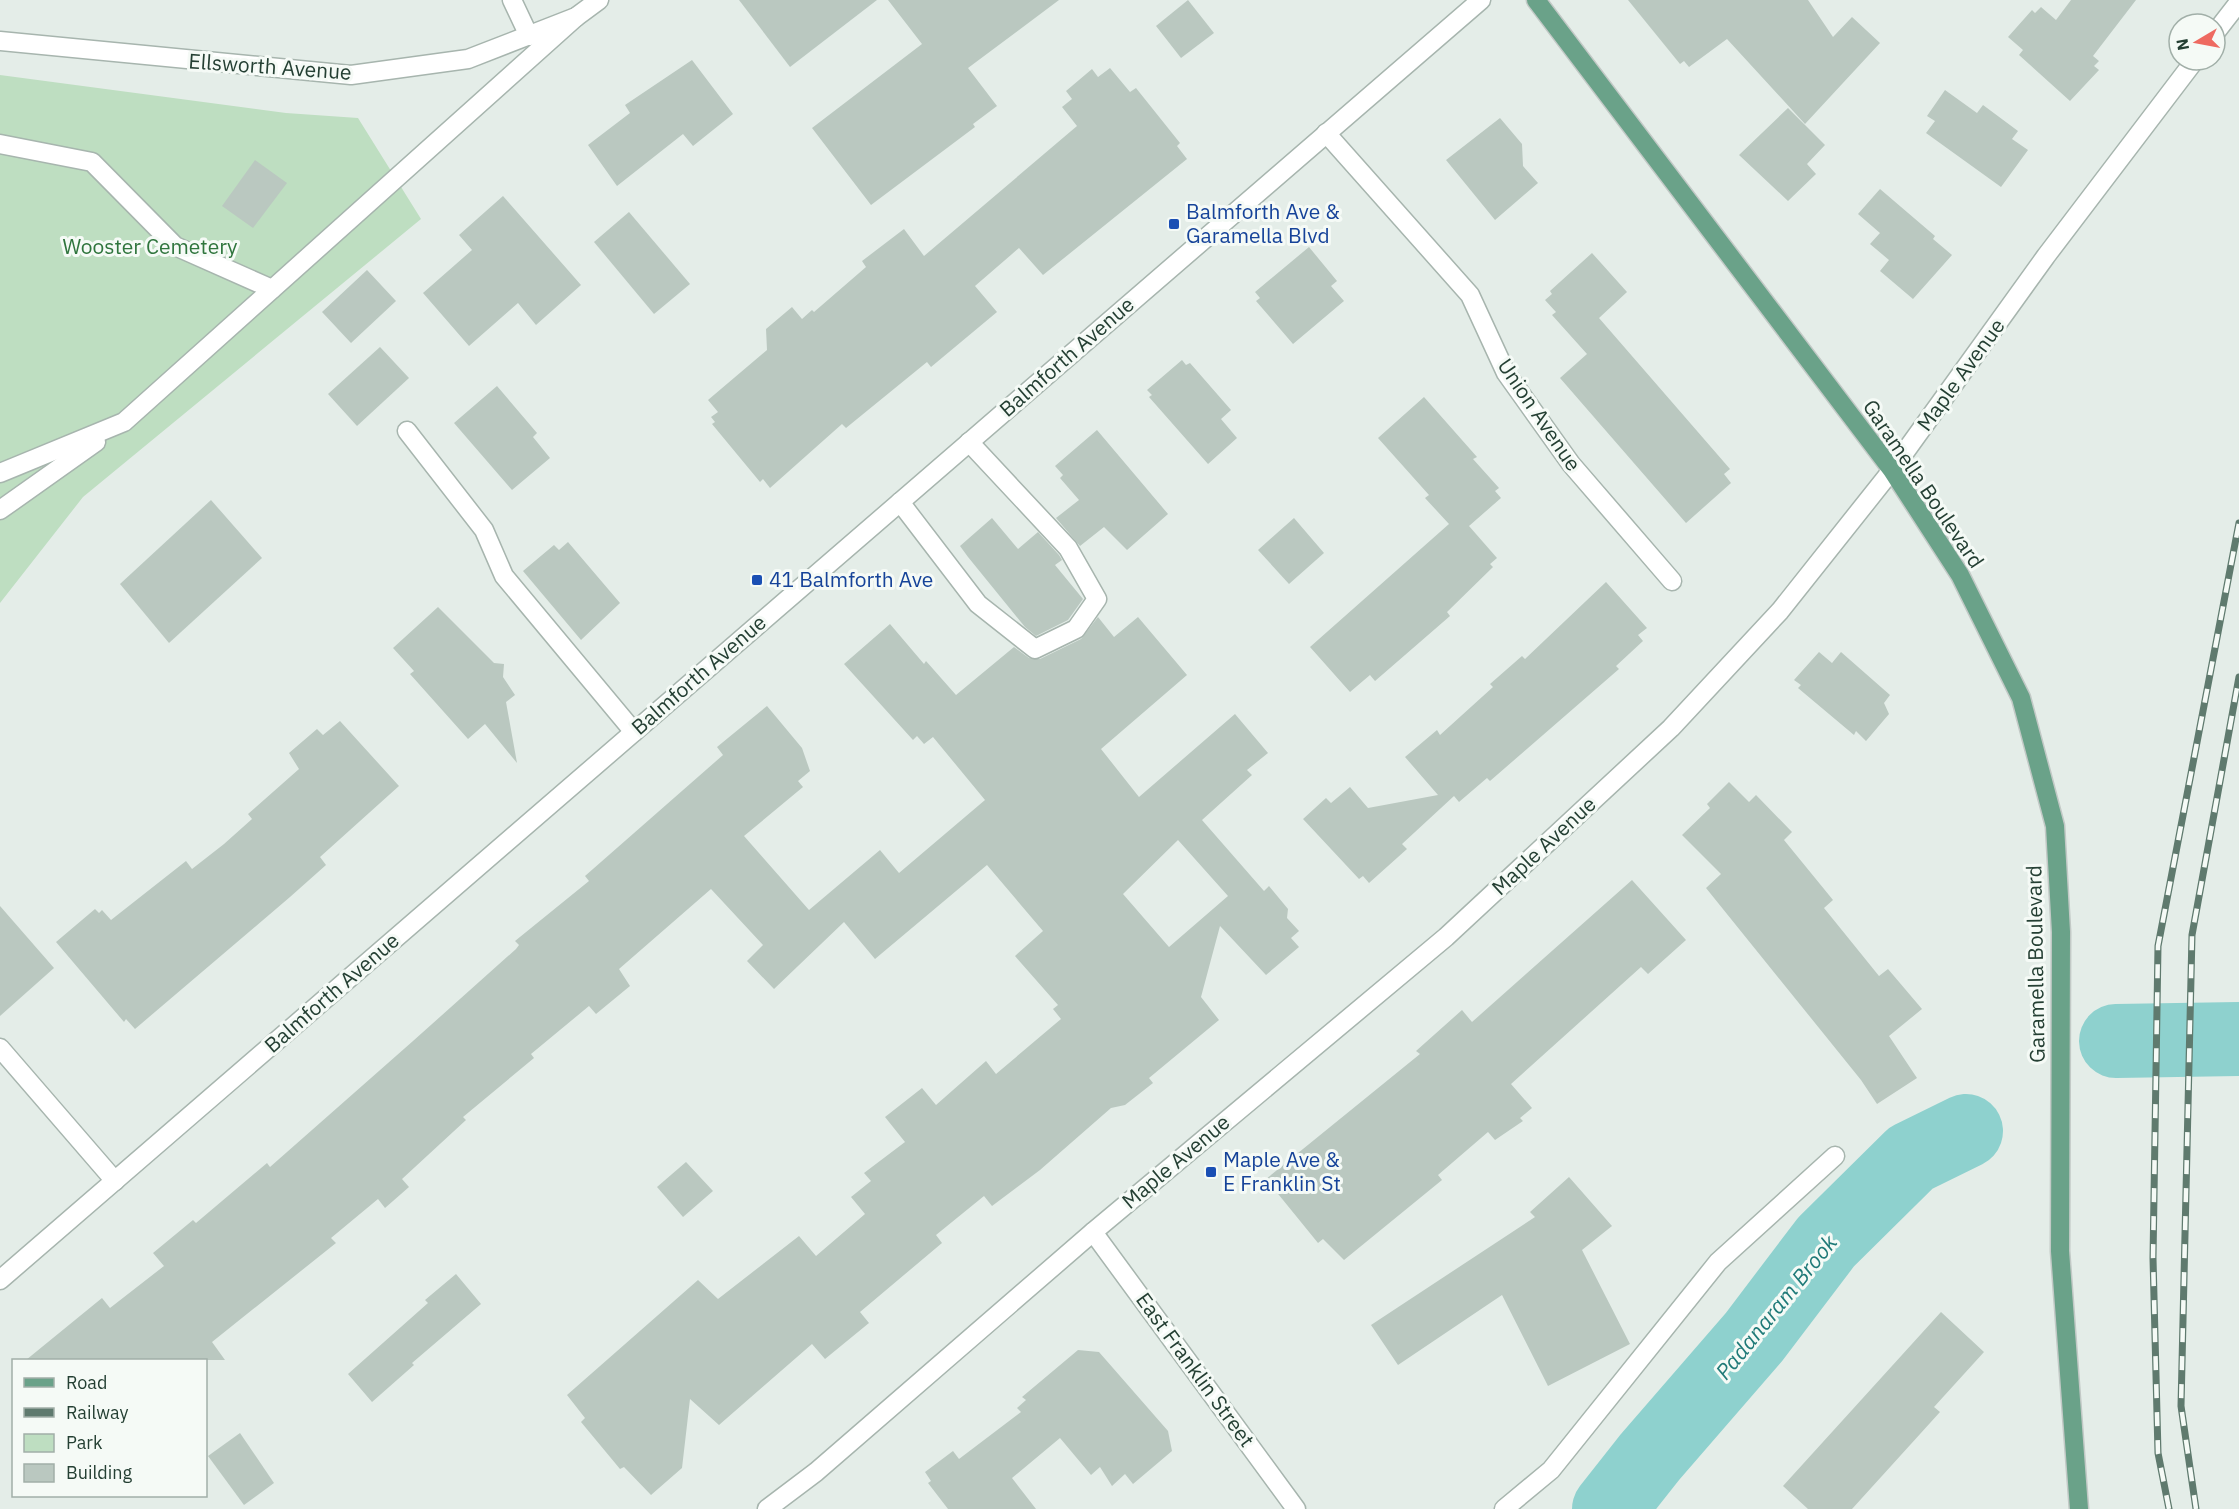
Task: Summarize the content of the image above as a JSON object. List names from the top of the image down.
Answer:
{
  "streets": {
    "main road": ["Garamella Boulevard"],
    "street": [
      "Ellsworth Avenue",
      "Balmforth Avenue",
      "Maple Avenue",
      "Union Avenue",
      "East Franklin Street"
    ]
  },
  "crossings": [
    ["Balmforth Avenue", "Union Avenue"],
    ["Maple Avenue", "Garamella Boulevard"],
    ["Maple Avenue", "East Franklin Street"]
  ],
  "water": ["Padanaram Brook"],
  "parks": ["Wooster Cemetery"],
  "places": {
    "transit": ["Balmforth Ave & Garamella Blvd", "41 Balmforth Ave", "Maple Ave & E Franklin St"]
  },
  "legend": [
    "Road",
    "Railway",
    "Park",
    "Building"
  ],
  "north": "left"
}
